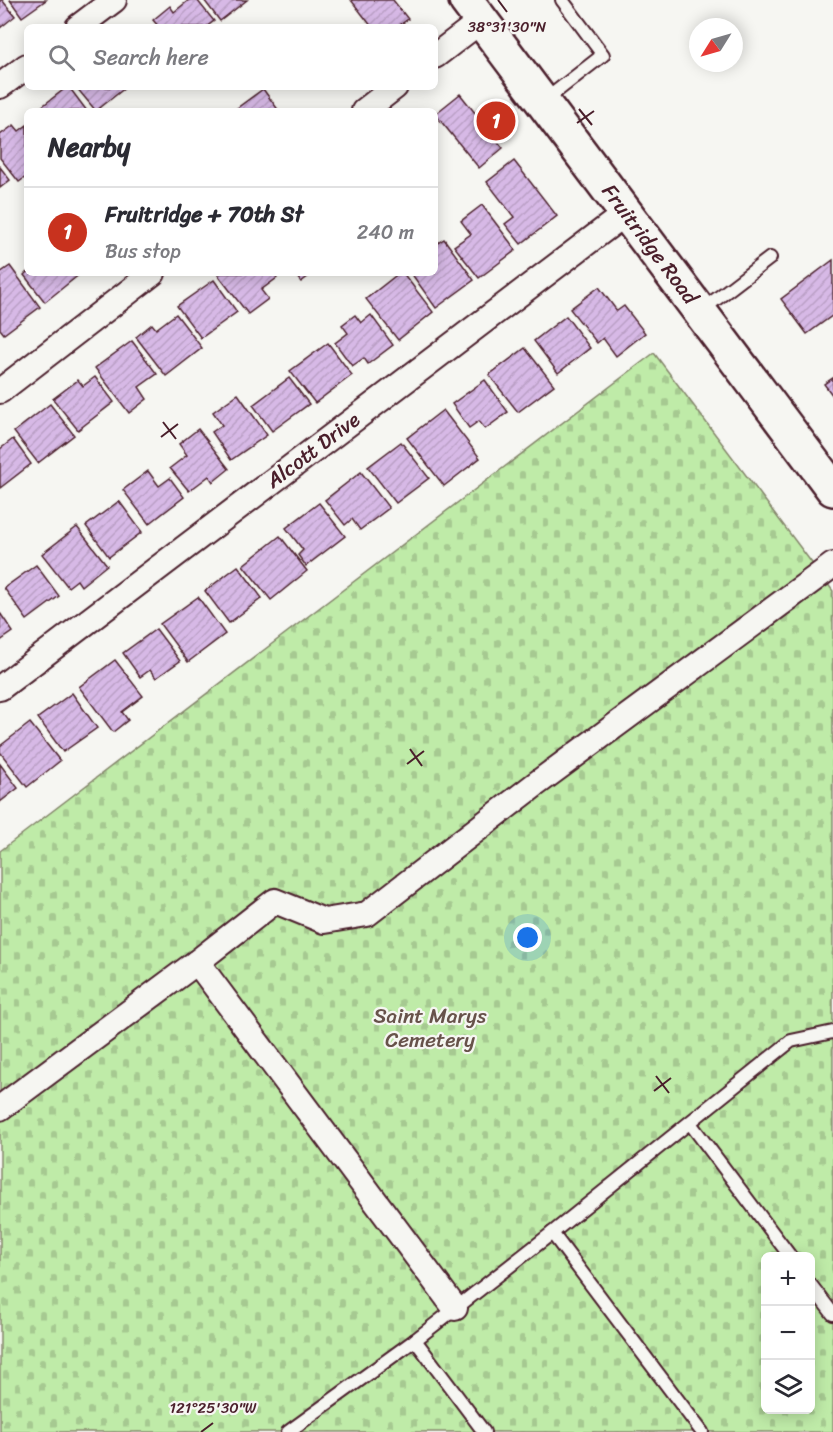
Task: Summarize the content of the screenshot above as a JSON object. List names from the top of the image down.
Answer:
{
  "streets": {
    "main road": ["Fruitridge Road"],
    "street": ["Alcott Drive"]
  },
  "crossings": [
    ["Fruitridge Road", "Alcott Drive"]
  ],
  "parks": ["Saint Marys Cemetery"],
  "north": "bottom left",
  "page": {
    "search": "Search here",
    "pins": "1",
    "heading": "Nearby",
    "list": [
      {
        "mark": "1",
        "name": "Fruitridge + 70th St",
        "note": "Bus stop",
        "value": "240 m"
      }
    ],
    "map_buttons": ["+", "−"]
  },
  "coordinates": ["38°31'30\"N", "121°25'30\"W"]
}
